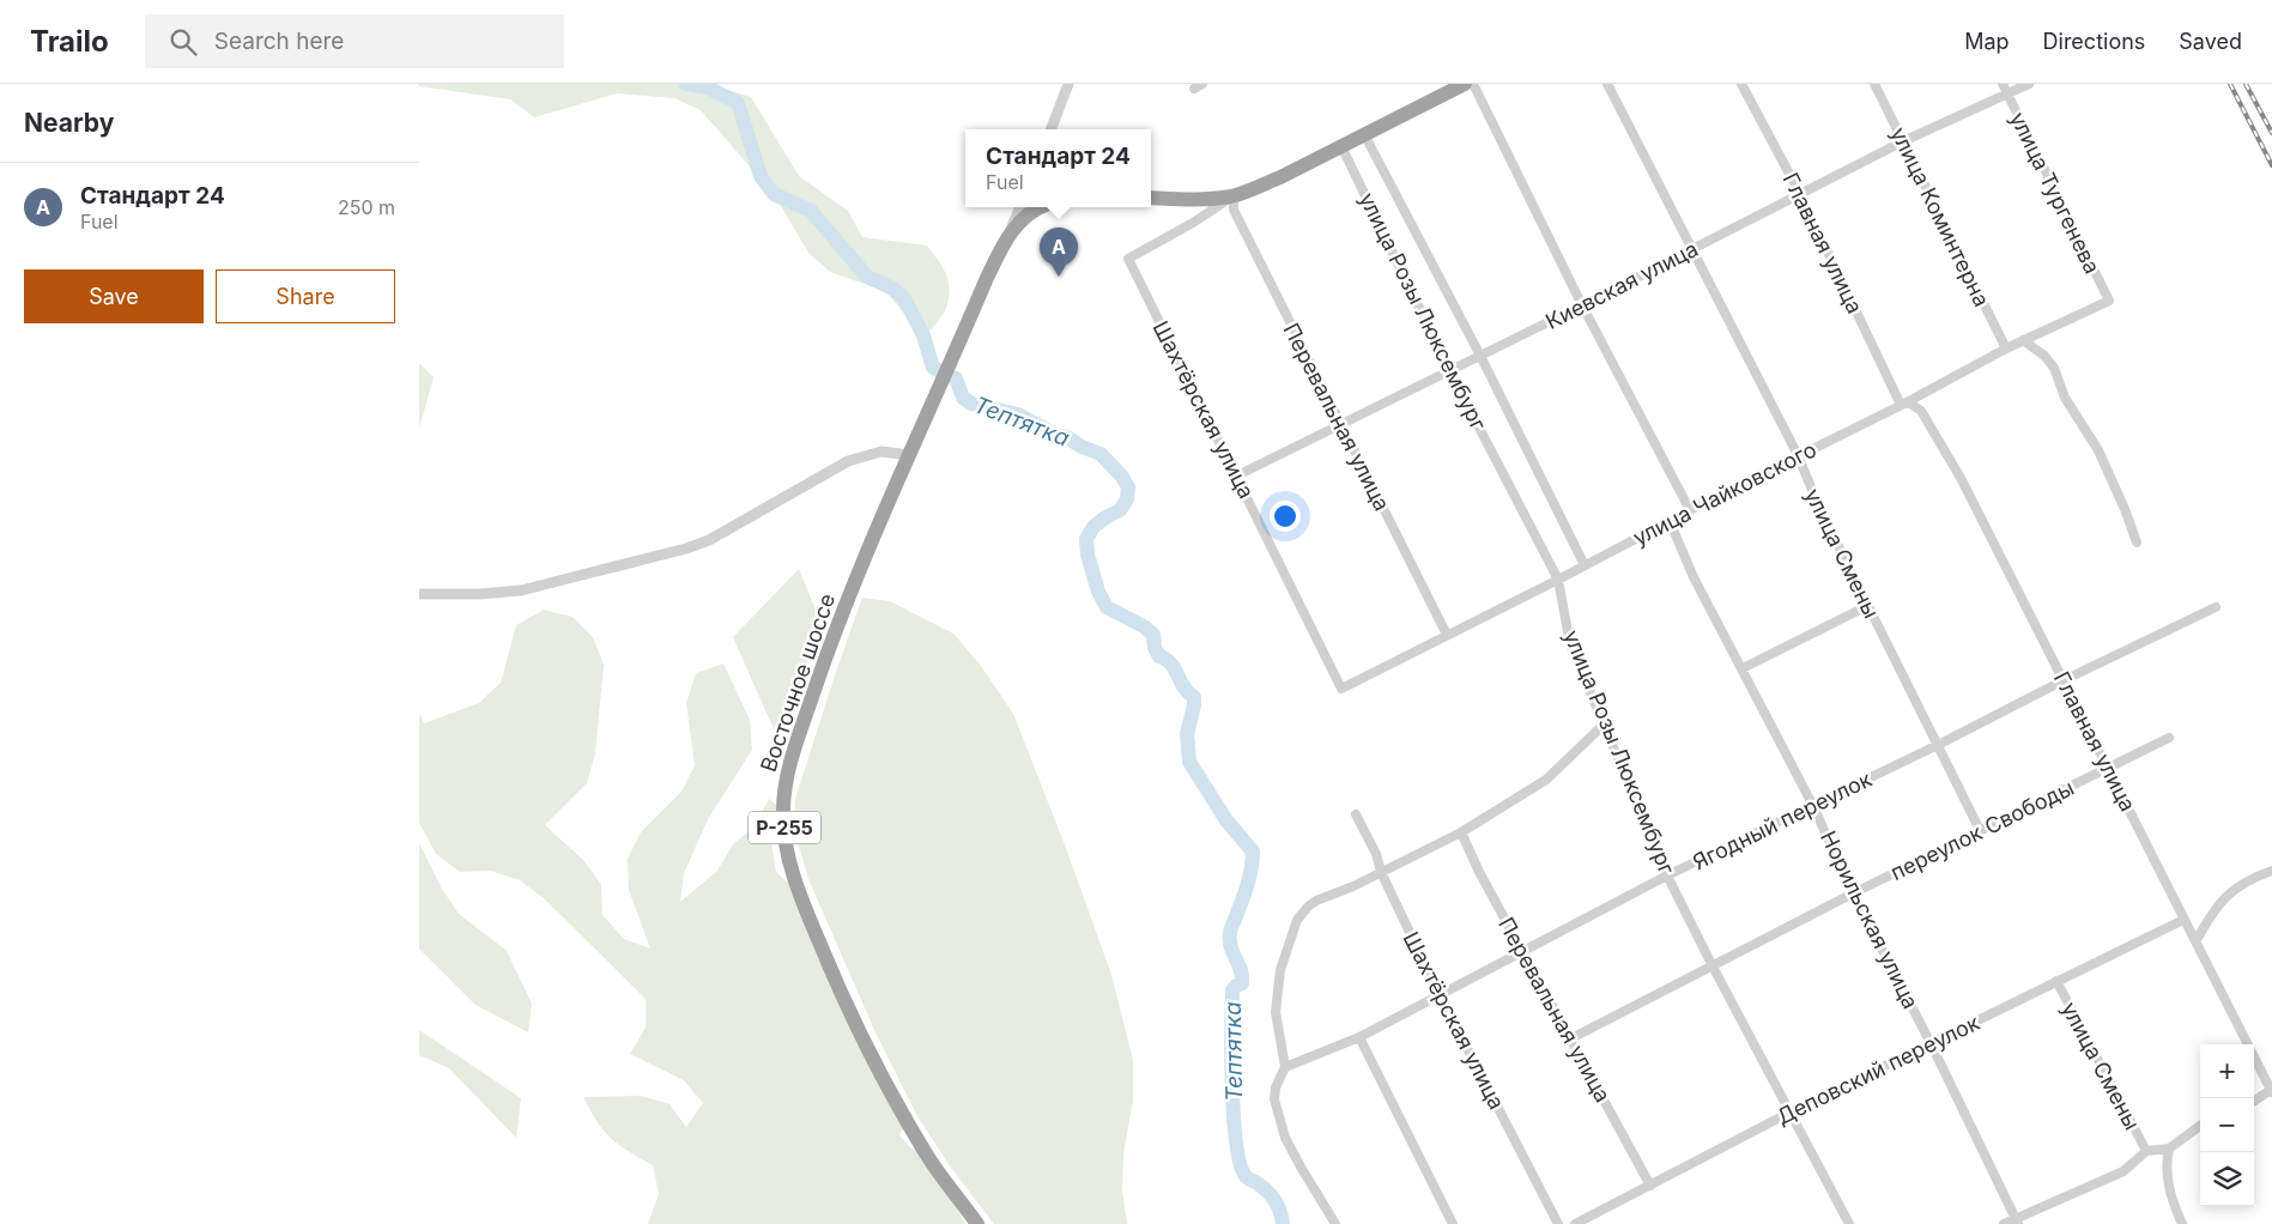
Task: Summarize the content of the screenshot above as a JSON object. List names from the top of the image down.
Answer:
{
  "streets": {
    "highway": ["Восточное шоссе", "Р-255"],
    "street": [
      "улица Тургенева",
      "улица Коминтерна",
      "Главная улица",
      "Киевская улица",
      "улица Розы Люксембург",
      "Шахтёрская улица",
      "Перевальная улица",
      "улица Чайковского",
      "улица Смены",
      "Ягодный переулок",
      "переулок Свободы",
      "Норильская улица",
      "Деповский переулок"
    ]
  },
  "crossings": [
    ["улица Тургенева", "Киевская улица"],
    ["улица Тургенева", "улица Чайковского"],
    ["улица Коминтерна", "Киевская улица"],
    ["улица Коминтерна", "улица Чайковского"],
    ["Главная улица", "Киевская улица"],
    ["Главная улица", "улица Чайковского"],
    ["Главная улица", "Ягодный переулок"],
    ["Главная улица", "переулок Свободы"],
    ["Главная улица", "Деповский переулок"],
    ["Киевская улица", "улица Розы Люксембург"],
    ["Киевская улица", "Шахтёрская улица"],
    ["Киевская улица", "Перевальная улица"],
    ["Киевская улица", "улица Смены"],
    ["улица Розы Люксембург", "улица Чайковского"],
    ["улица Розы Люксембург", "Ягодный переулок"],
    ["улица Розы Люксембург", "переулок Свободы"],
    ["улица Розы Люксембург", "Деповский переулок"],
    ["Шахтёрская улица", "Перевальная улица"],
    ["Шахтёрская улица", "улица Чайковского"],
    ["Шахтёрская улица", "Ягодный переулок"],
    ["Перевальная улица", "улица Чайковского"],
    ["Перевальная улица", "Ягодный переулок"],
    ["Перевальная улица", "переулок Свободы"],
    ["Перевальная улица", "Деповский переулок"],
    ["улица Чайковского", "улица Смены"],
    ["улица Чайковского", "Норильская улица"],
    ["улица Смены", "Ягодный переулок"],
    ["улица Смены", "переулок Свободы"],
    ["улица Смены", "Деповский переулок"],
    ["Ягодный переулок", "Норильская улица"],
    ["переулок Свободы", "Норильская улица"],
    ["Норильская улица", "Деповский переулок"]
  ],
  "water": ["Тептятка"],
  "page": {
    "header": "Trailo",
    "search": "Search here",
    "nav": ["Map", "Directions", "Saved"],
    "heading": "Nearby",
    "popup": ["Стандарт 24", "Fuel"],
    "list": [
      {
        "mark": "A",
        "name": "Стандарт 24",
        "note": "Fuel",
        "value": "250 m"
      }
    ],
    "pins": "A",
    "buttons": ["Save", "Share"],
    "map_buttons": ["+", "−"]
  }
}
